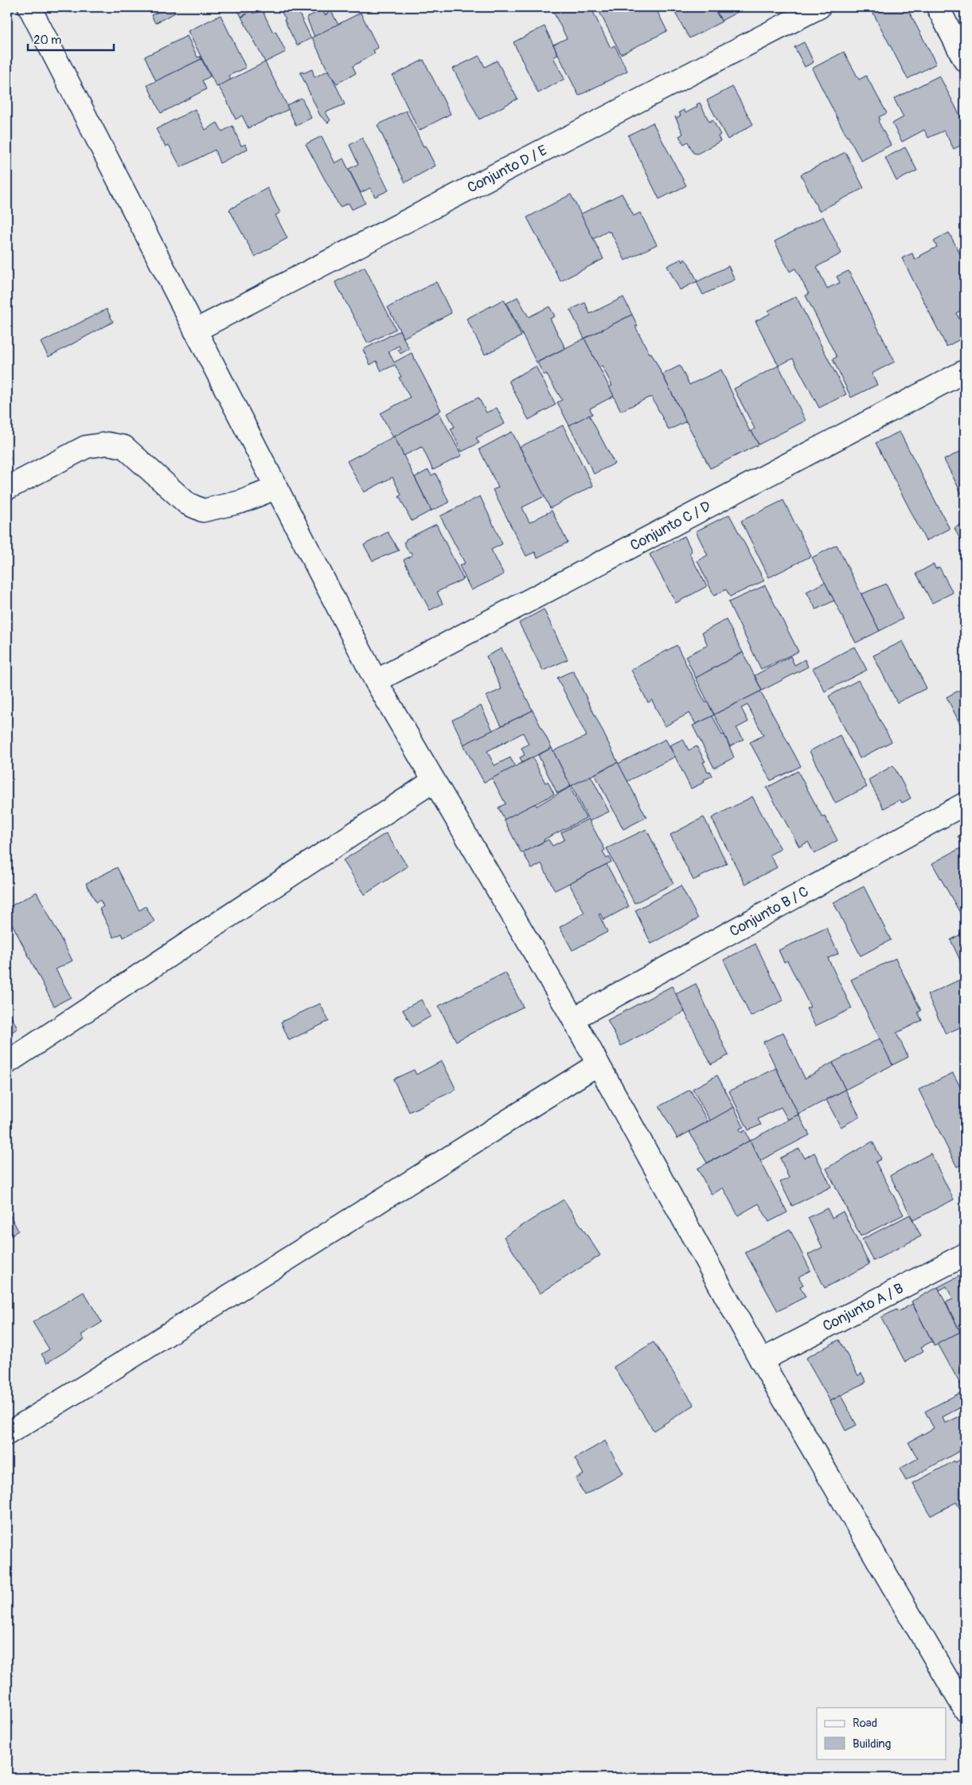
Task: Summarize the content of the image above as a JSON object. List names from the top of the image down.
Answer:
{
  "streets": {
    "street": [
      "Conjunto D / E",
      "Conjunto C / D",
      "Conjunto B / C",
      "Conjunto A / B"
    ]
  },
  "legend": ["Road", "Building"],
  "scale_bar": "20 m"
}
